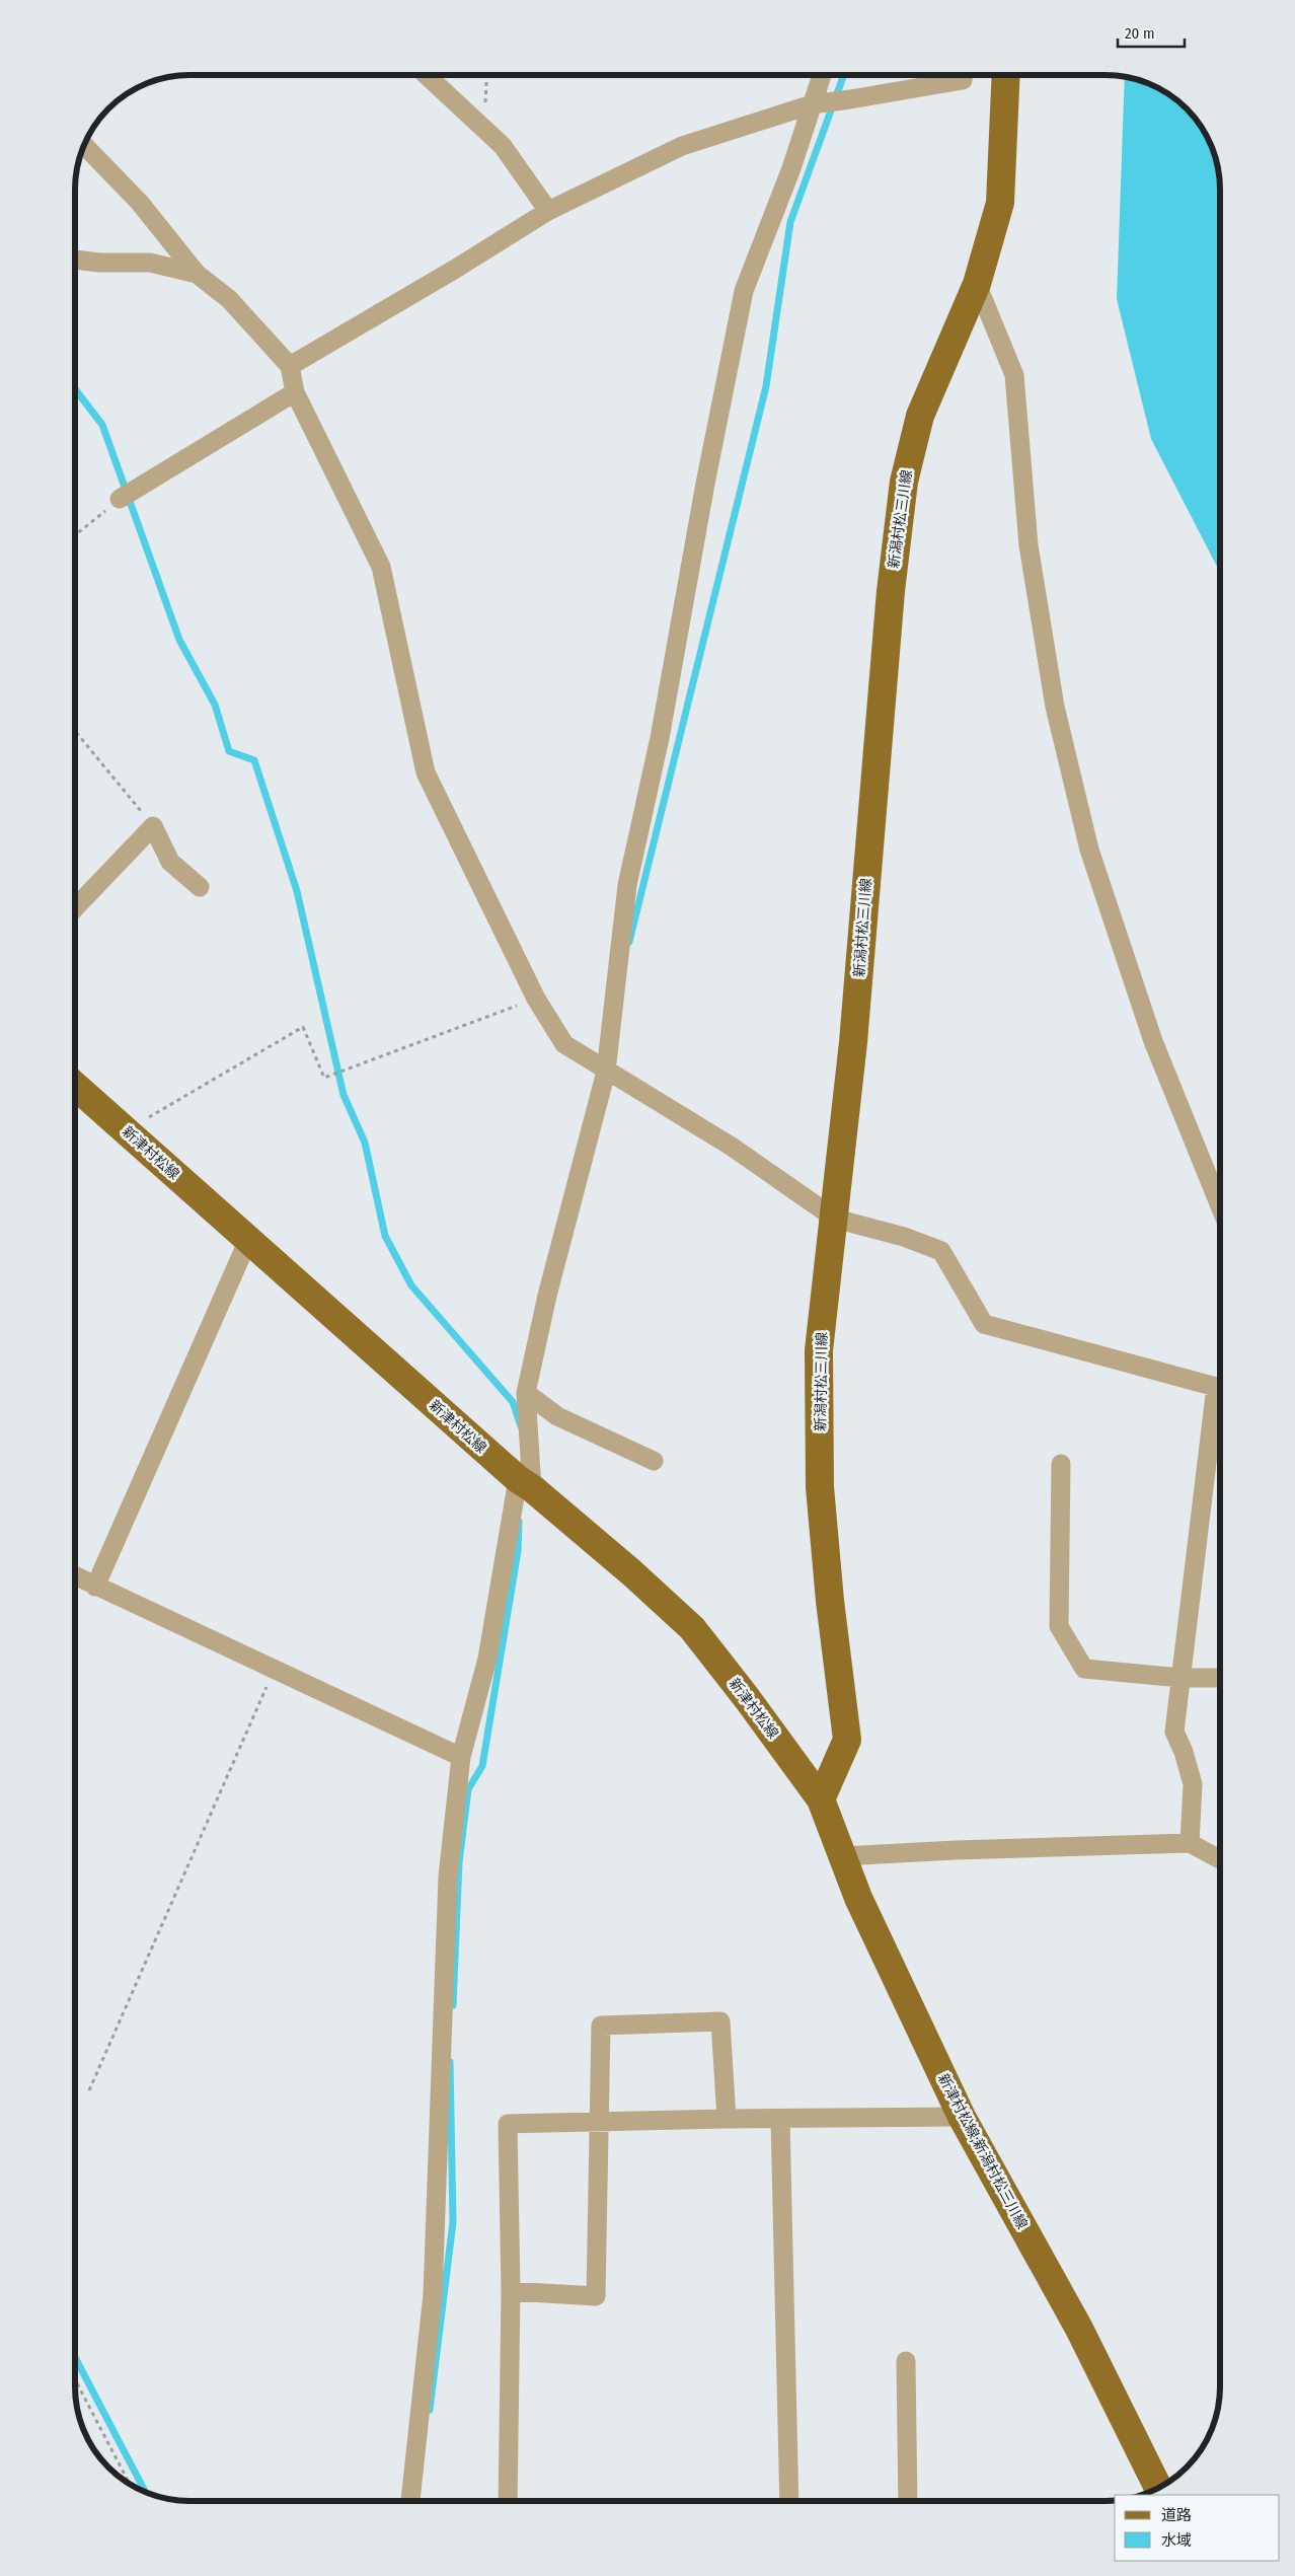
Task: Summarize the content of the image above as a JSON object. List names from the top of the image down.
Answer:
{
  "streets": {
    "main road": ["新潟村松三川線", "新津村松線", "新津村松線;新潟村松三川線"]
  },
  "crossings": [
    ["新潟村松三川線", "新津村松線"],
    ["新潟村松三川線", "新津村松線;新潟村松三川線"],
    ["新津村松線", "新津村松線;新潟村松三川線"]
  ],
  "legend": ["道路", "水域"],
  "scale_bar": "20 m"
}
